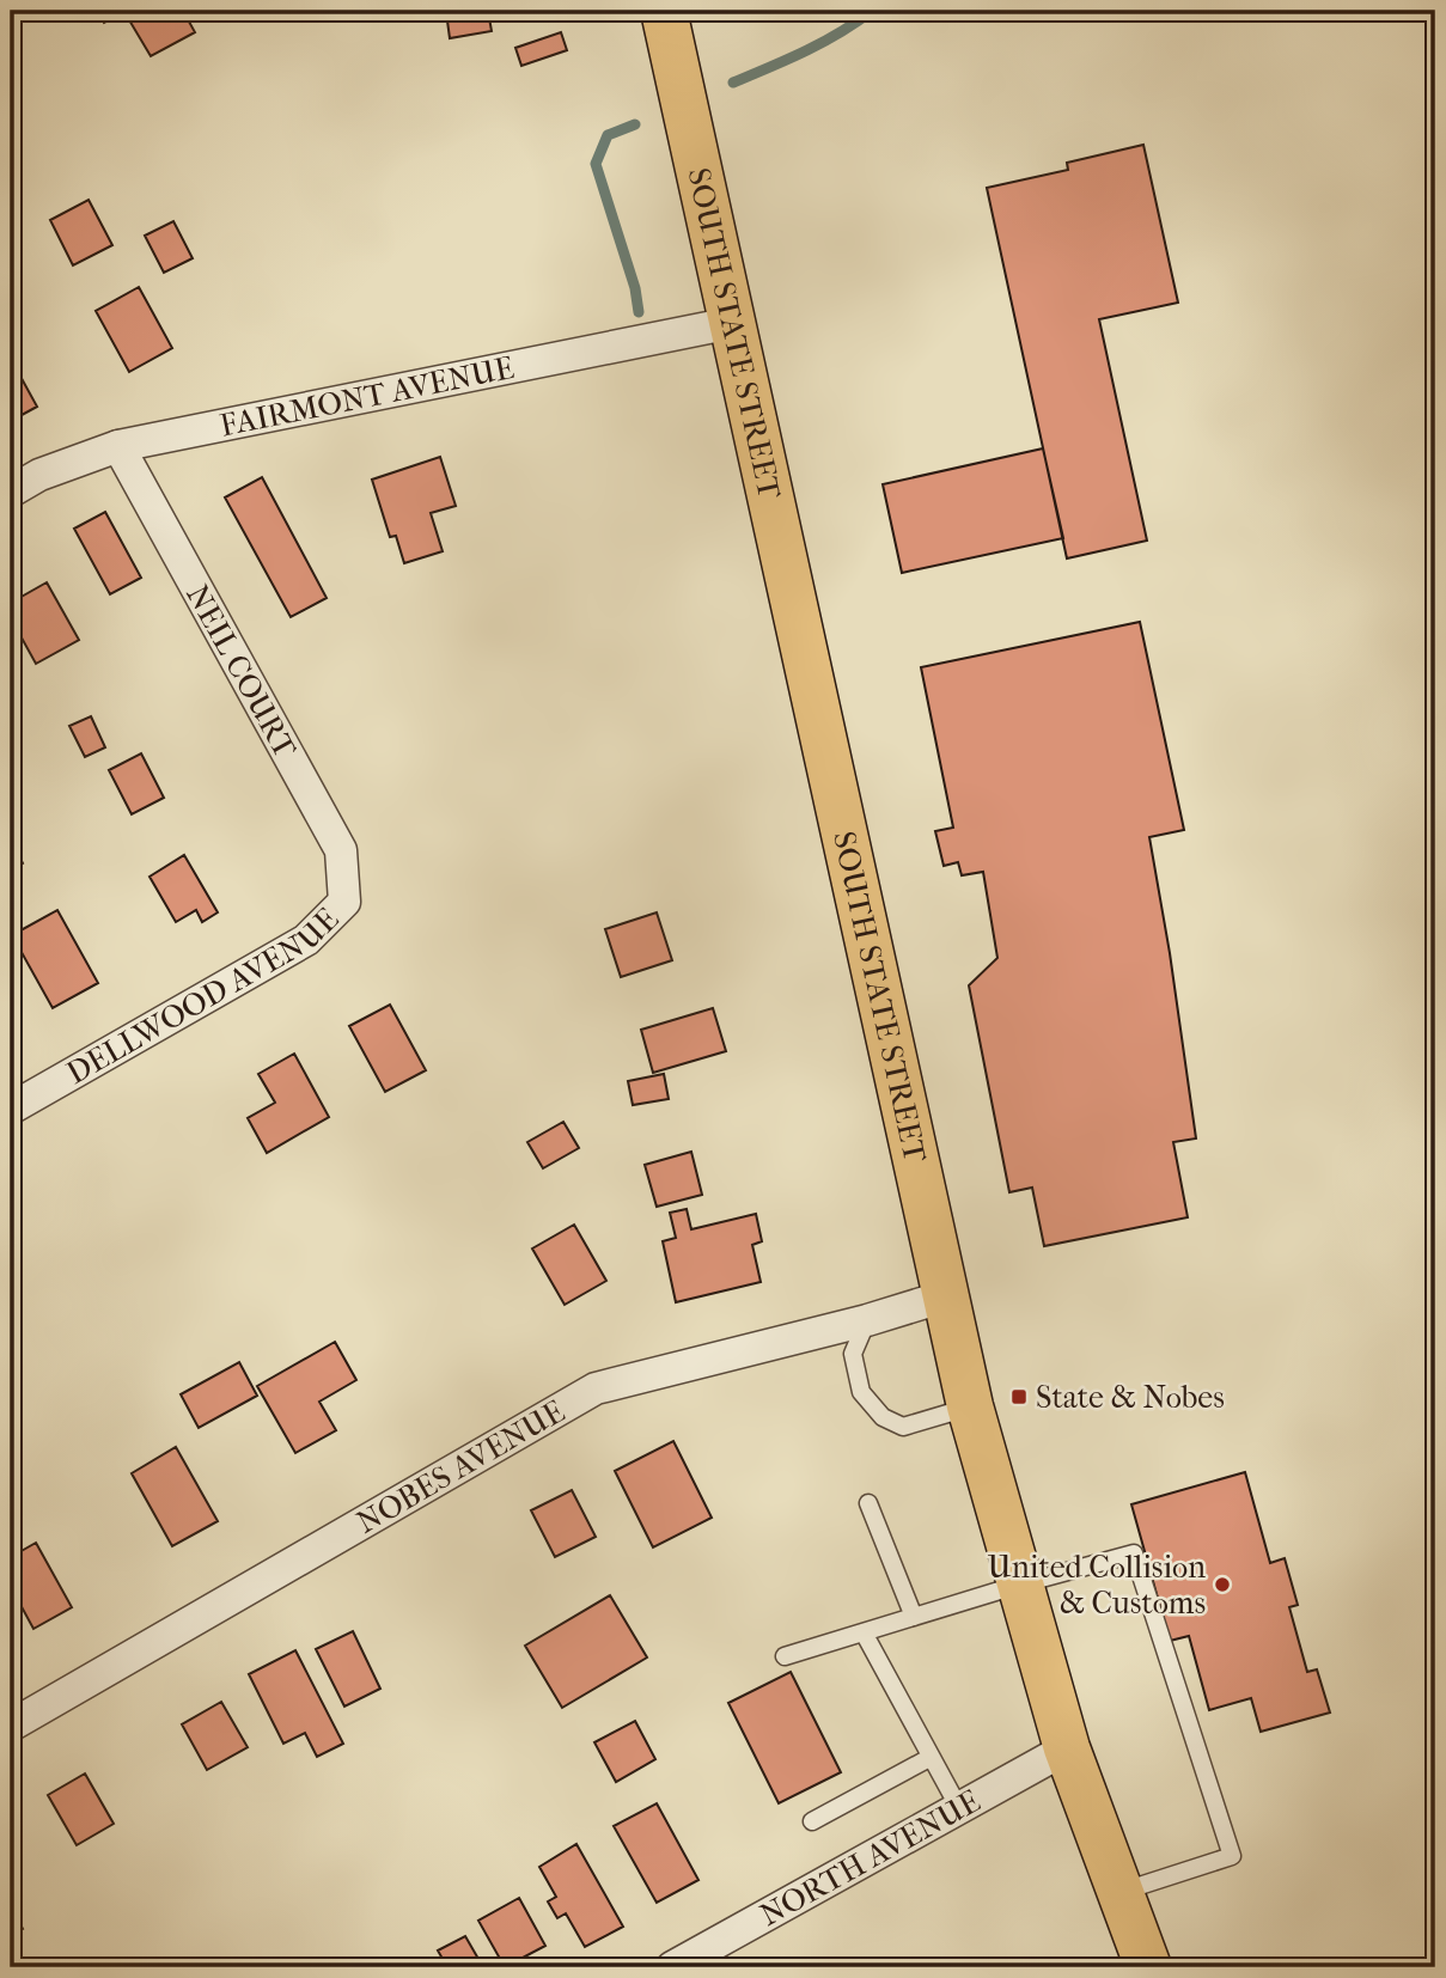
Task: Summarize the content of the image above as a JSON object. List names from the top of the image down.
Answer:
{
  "streets": {
    "main road": ["SOUTH STATE STREET"],
    "street": [
      "FAIRMONT AVENUE",
      "NEIL COURT",
      "DELLWOOD AVENUE",
      "NOBES AVENUE",
      "NORTH AVENUE"
    ]
  },
  "crossings": [
    ["SOUTH STATE STREET", "FAIRMONT AVENUE"],
    ["SOUTH STATE STREET", "NOBES AVENUE"],
    ["SOUTH STATE STREET", "NORTH AVENUE"],
    ["FAIRMONT AVENUE", "NEIL COURT"],
    ["NEIL COURT", "DELLWOOD AVENUE"]
  ],
  "places": {
    "transit": ["State & Nobes"],
    "other": ["United Collision & Customs"]
  }
}
